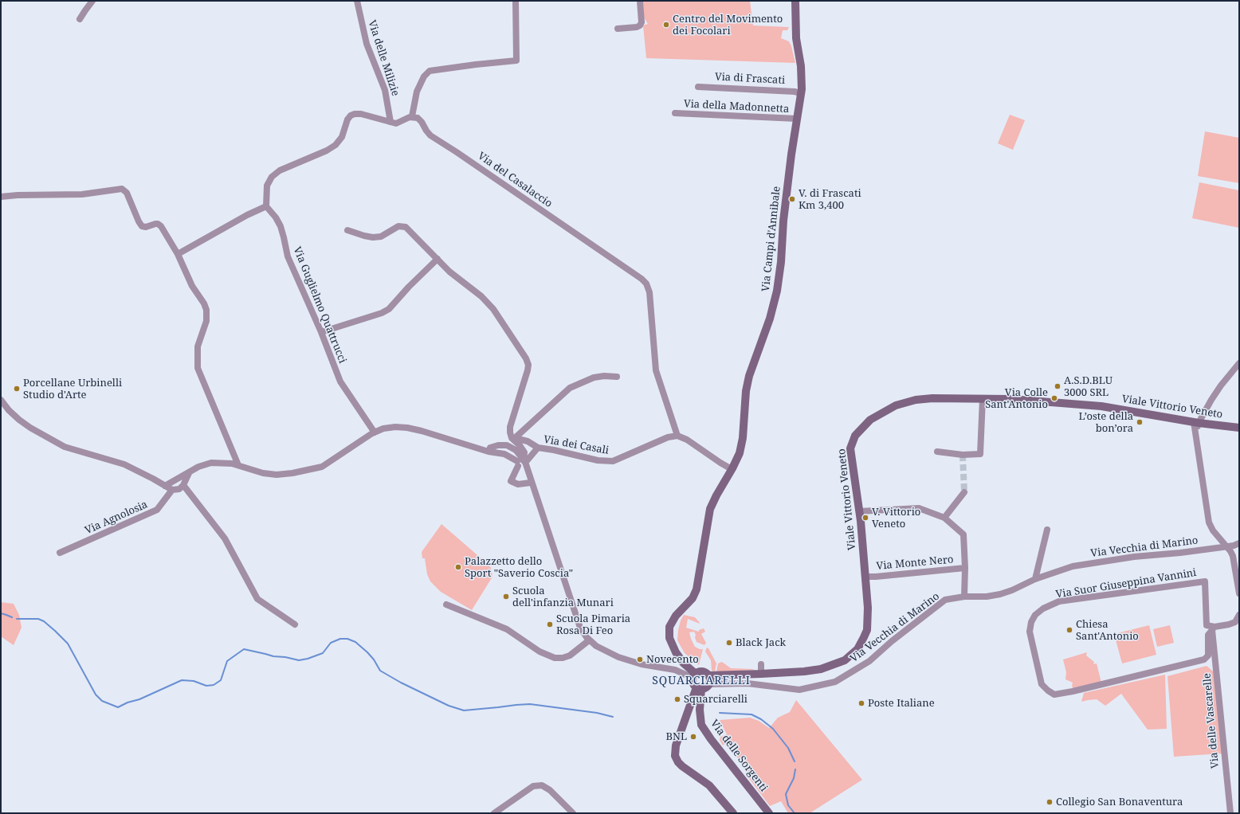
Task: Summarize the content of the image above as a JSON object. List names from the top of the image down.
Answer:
{
  "streets": {
    "main road": ["Via Campi d'Annibale", "Viale Vittorio Veneto", "Via delle Sorgenti"],
    "street": [
      "Via delle Milizie",
      "Via di Frascati",
      "Via della Madonnetta",
      "Via del Casalaccio",
      "Via Guglielmo Quattrucci",
      "Via dei Casali",
      "Via Agnolosia",
      "Via Vecchia di Marino",
      "Via Monte Nero",
      "Via Suor Giuseppina Vannini",
      "Via delle Vascarelle"
    ]
  },
  "crossings": [
    ["Via della Madonnetta", "Via Campi d'Annibale"],
    ["Via del Casalaccio", "Via dei Casali"],
    ["Via Campi d'Annibale", "Viale Vittorio Veneto"],
    ["Via Campi d'Annibale", "Via Vecchia di Marino"],
    ["Via Campi d'Annibale", "Via delle Sorgenti"],
    ["Viale Vittorio Veneto", "Via Vecchia di Marino"],
    ["Viale Vittorio Veneto", "Via Monte Nero"],
    ["Viale Vittorio Veneto", "Via delle Sorgenti"],
    ["Via Vecchia di Marino", "Via delle Sorgenti"],
    ["Via Suor Giuseppina Vannini", "Via delle Vascarelle"]
  ],
  "districts": ["SQUARCIARELLI"],
  "places": [
    "Centro del Movimento dei Focolari",
    "V. di Frascati Km 3,400",
    "A.S.D.BLU 3000 SRL",
    "Porcellane Urbinelli Studio d'Arte",
    "Via Colle Sant'Antonio",
    "L’oste della bon’ora",
    "V. Vittorio Veneto",
    "Palazzetto dello Sport \"Saverio Coscia\"",
    "Scuola dell'infanzia Munari",
    "Scuola Pimaria Rosa Di Feo",
    "Chiesa Sant'Antonio",
    "Black Jack",
    "Novecento",
    "Squarciarelli",
    "Poste Italiane",
    "BNL",
    "Collegio San Bonaventura"
  ]
}
